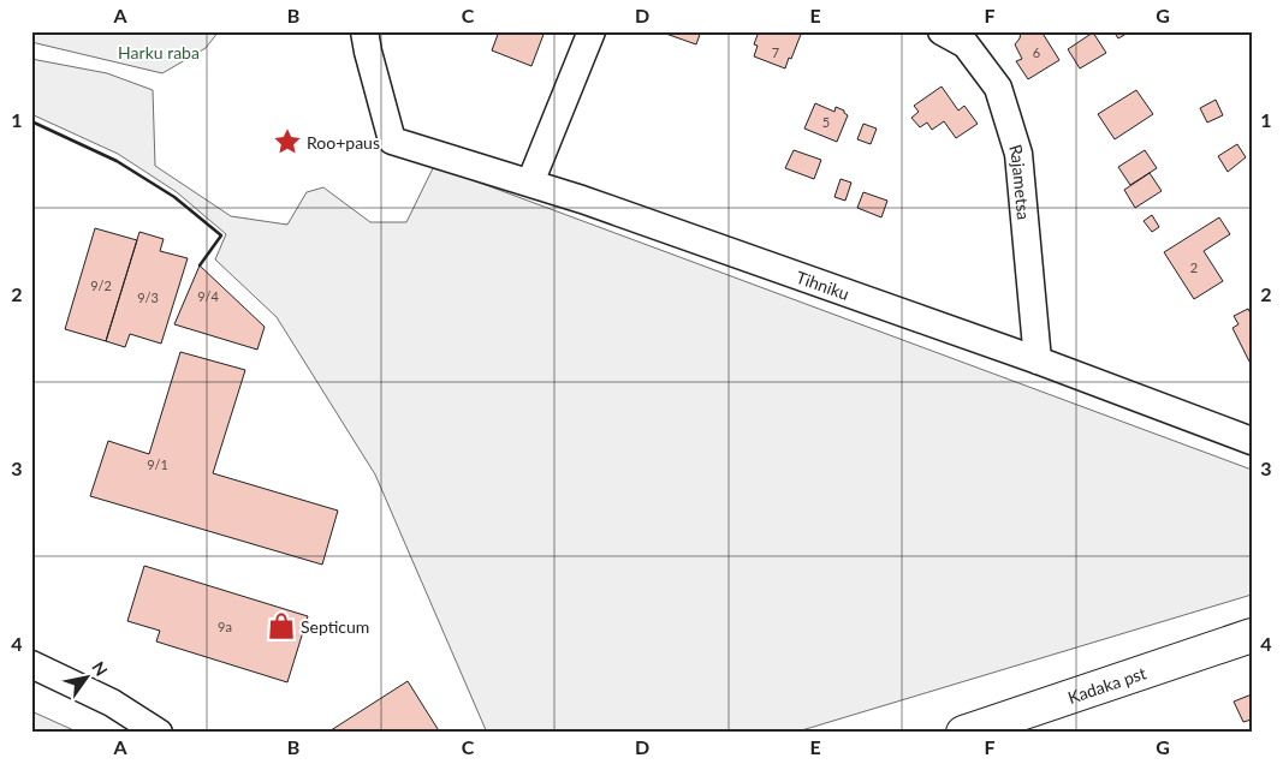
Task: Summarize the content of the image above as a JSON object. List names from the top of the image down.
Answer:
{
  "streets": {
    "main road": ["Kadaka pst"],
    "street": ["Rajametsa", "Tihniku"]
  },
  "crossings": [
    ["Rajametsa", "Tihniku"]
  ],
  "parks": ["Harku raba"],
  "places": {
    "place": ["Roo+paus"],
    "shop": ["Septicum"]
  },
  "house_numbers": [
    "7",
    "6",
    "5",
    "2",
    "9/2",
    "9/4",
    "9/3",
    "9/1",
    "9a"
  ],
  "north": "top right",
  "grid": {
    "columns": [
      "A",
      "B",
      "C",
      "D",
      "E",
      "F",
      "G"
    ],
    "rows": [
      "1",
      "2",
      "3",
      "4"
    ]
  }
}
